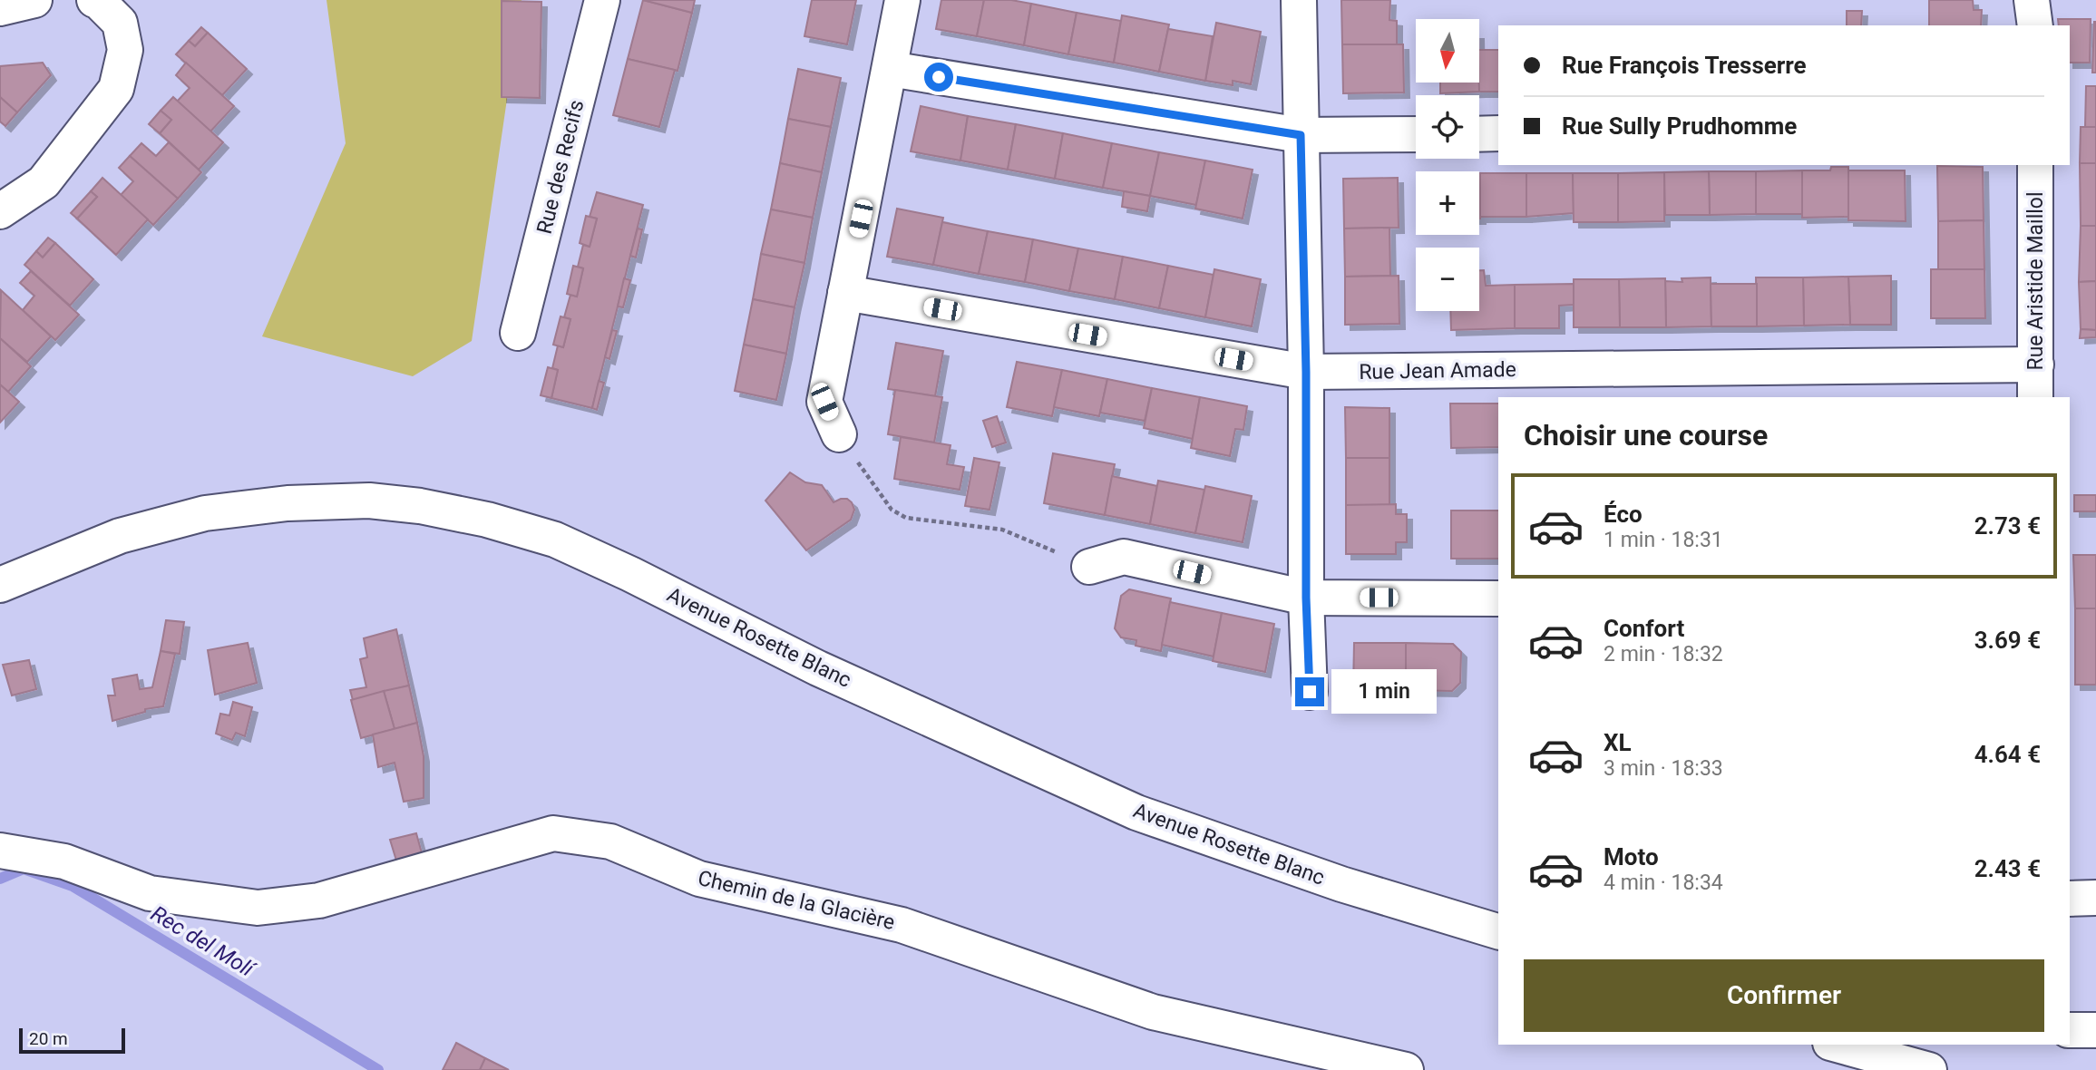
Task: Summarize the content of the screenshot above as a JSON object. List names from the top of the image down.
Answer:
{
  "streets": {
    "street": [
      "Rue des Recifs",
      "Rue Aristide Maillol",
      "Rue Jean Amade",
      "Avenue Rosette Blanc",
      "Chemin de la Glacière"
    ]
  },
  "crossings": [
    ["Rue Aristide Maillol", "Rue Jean Amade"]
  ],
  "water": ["Rec del Molí"],
  "scale_bar": "20 m",
  "north": "bottom",
  "page": {
    "map_buttons": ["+", "−"],
    "banner": ["Rue François Tresserre", "Rue Sully Prudhomme"],
    "heading": "Choisir une course",
    "list": [
      {
        "name": "Éco",
        "note": "1 min · 18:31",
        "value": "2.73 €"
      },
      {
        "name": "Confort",
        "note": "2 min · 18:32",
        "value": "3.69 €"
      },
      {
        "name": "XL",
        "note": "3 min · 18:33",
        "value": "4.64 €"
      },
      {
        "name": "Moto",
        "note": "4 min · 18:34",
        "value": "2.43 €"
      }
    ],
    "bubble": "1 min",
    "buttons": "Confirmer",
    "scale": "20 m"
  }
}
